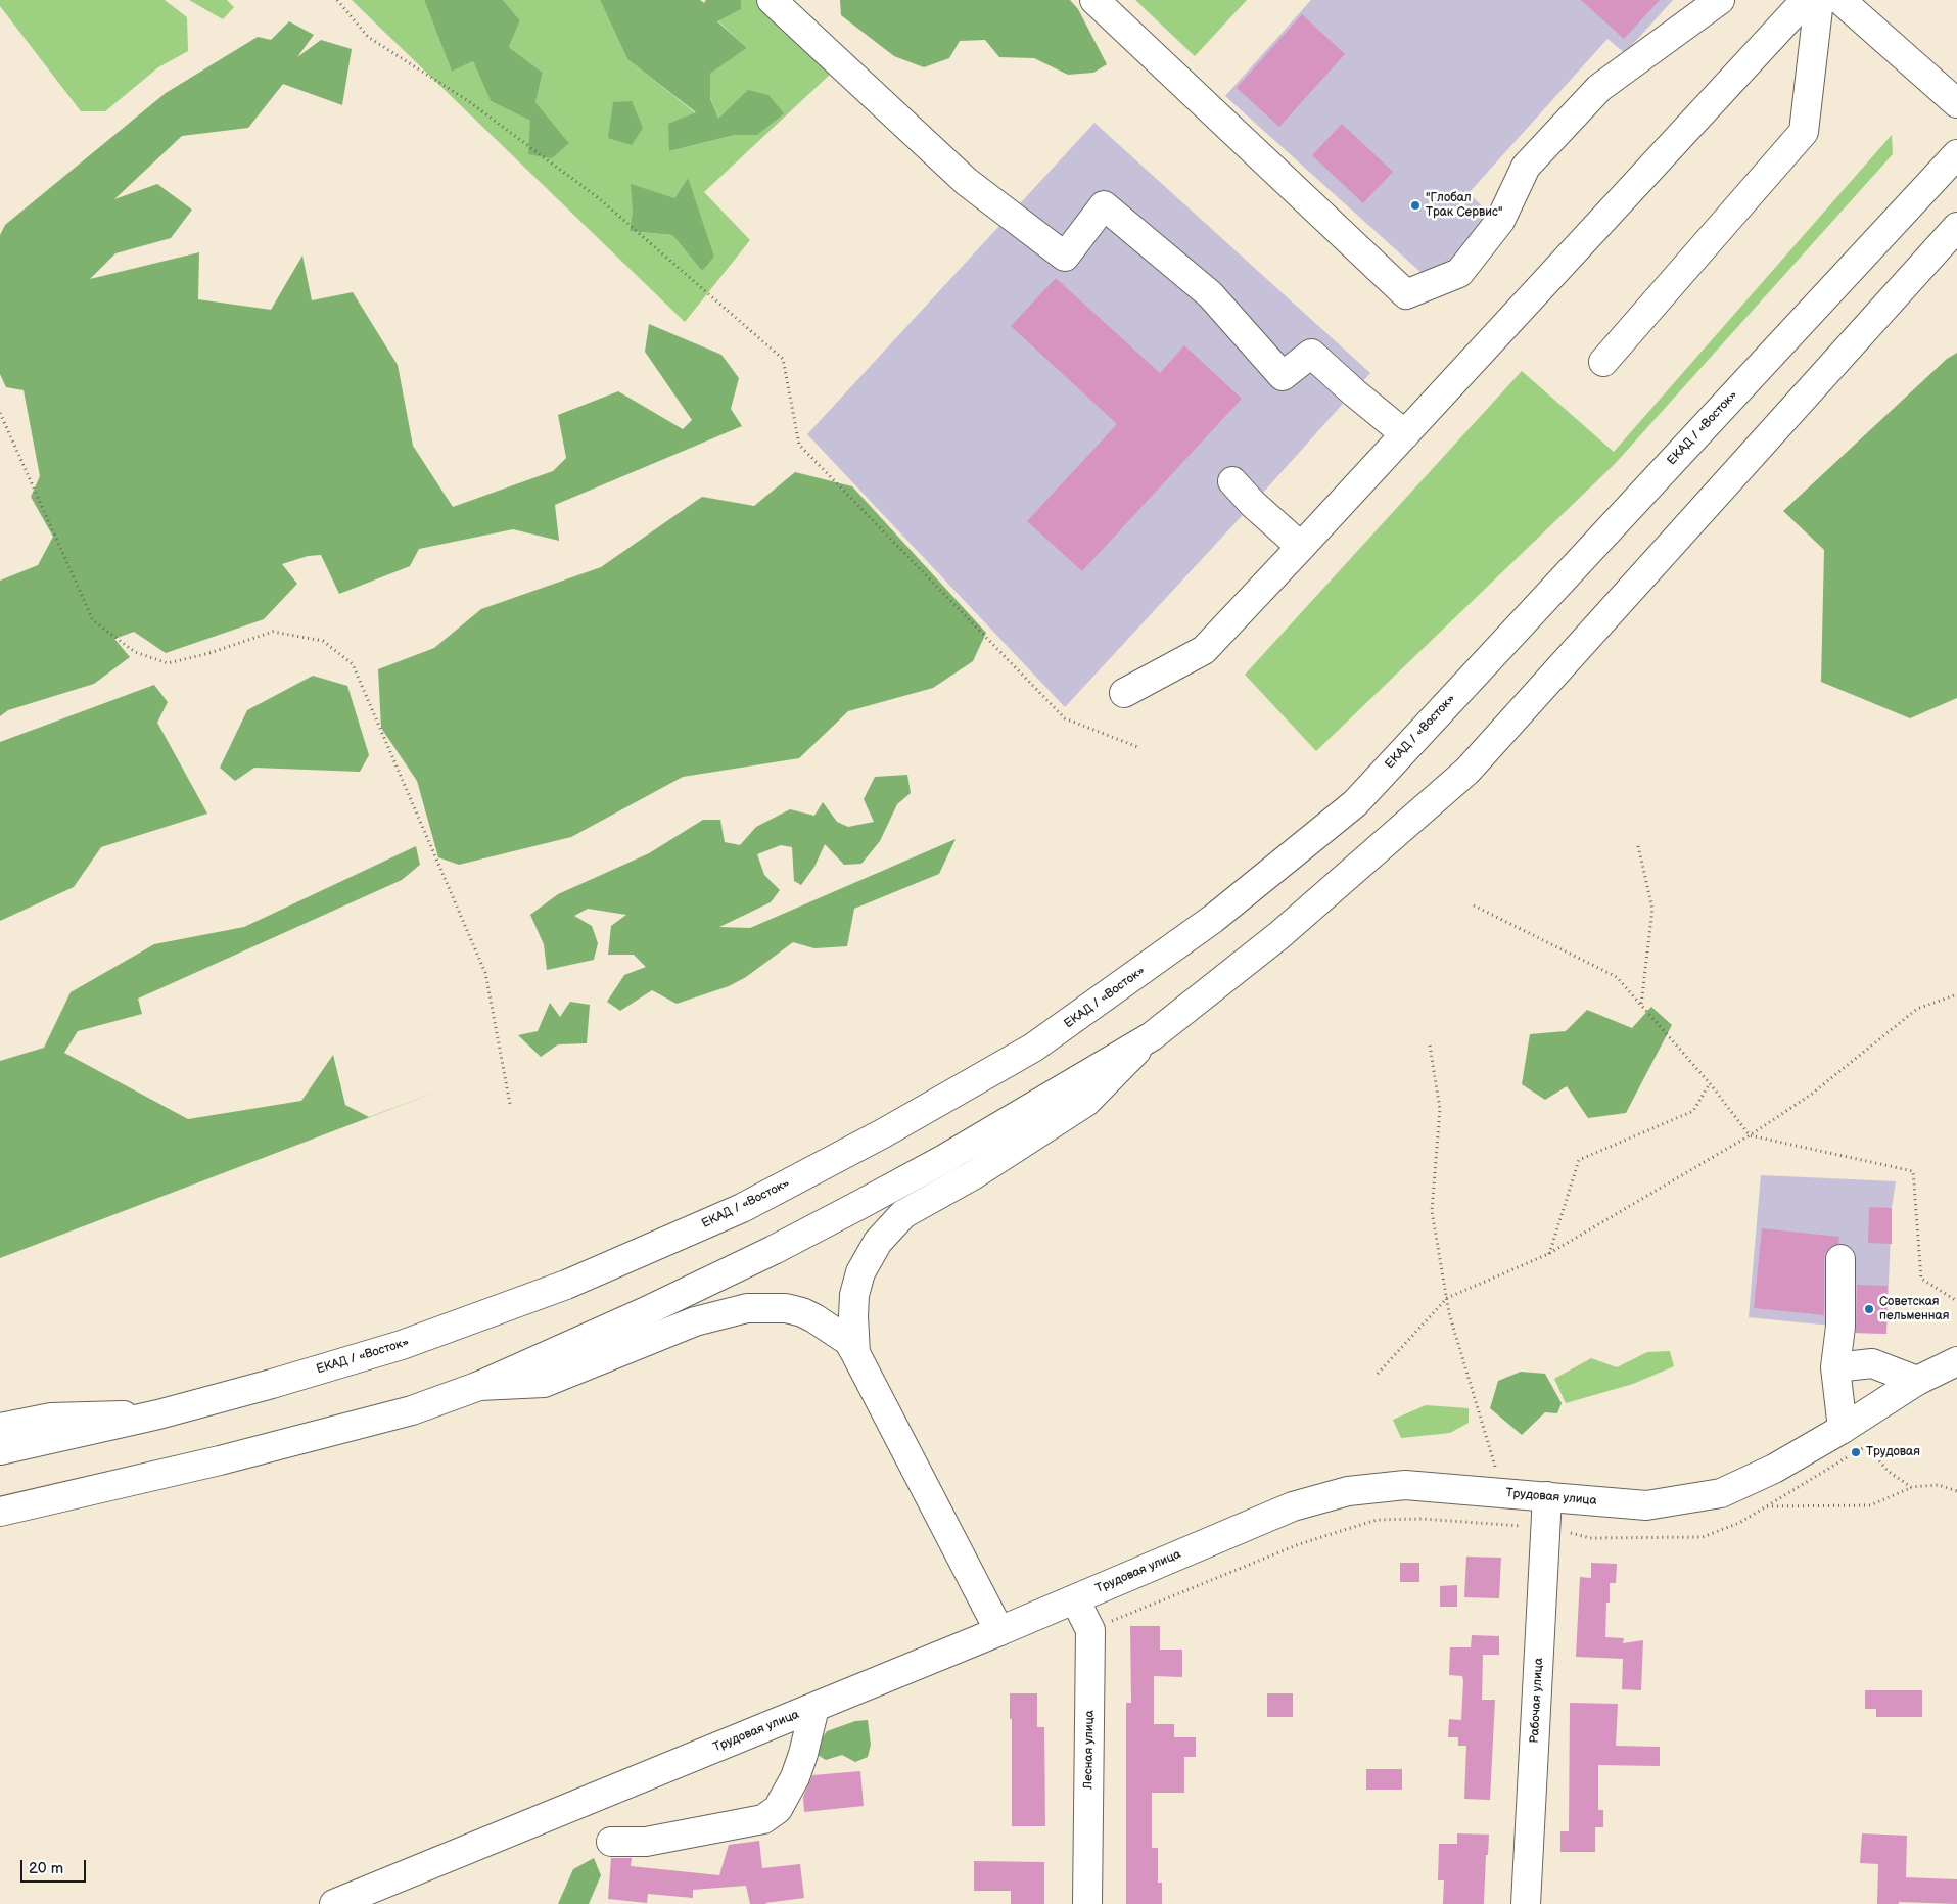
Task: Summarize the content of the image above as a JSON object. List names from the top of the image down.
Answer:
{
  "streets": {
    "main road": [
      "ЕКАД / «Восток»",
      "Трудовая улица",
      "Рабочая улица",
      "Лесная улица"
    ]
  },
  "crossings": [
    ["Трудовая улица", "Рабочая улица"],
    ["Трудовая улица", "Лесная улица"]
  ],
  "places": ["\"Глобал Трак Сервис\"", "Советская пельменная", "Трудовая"],
  "scale_bar": "20 m"
}
